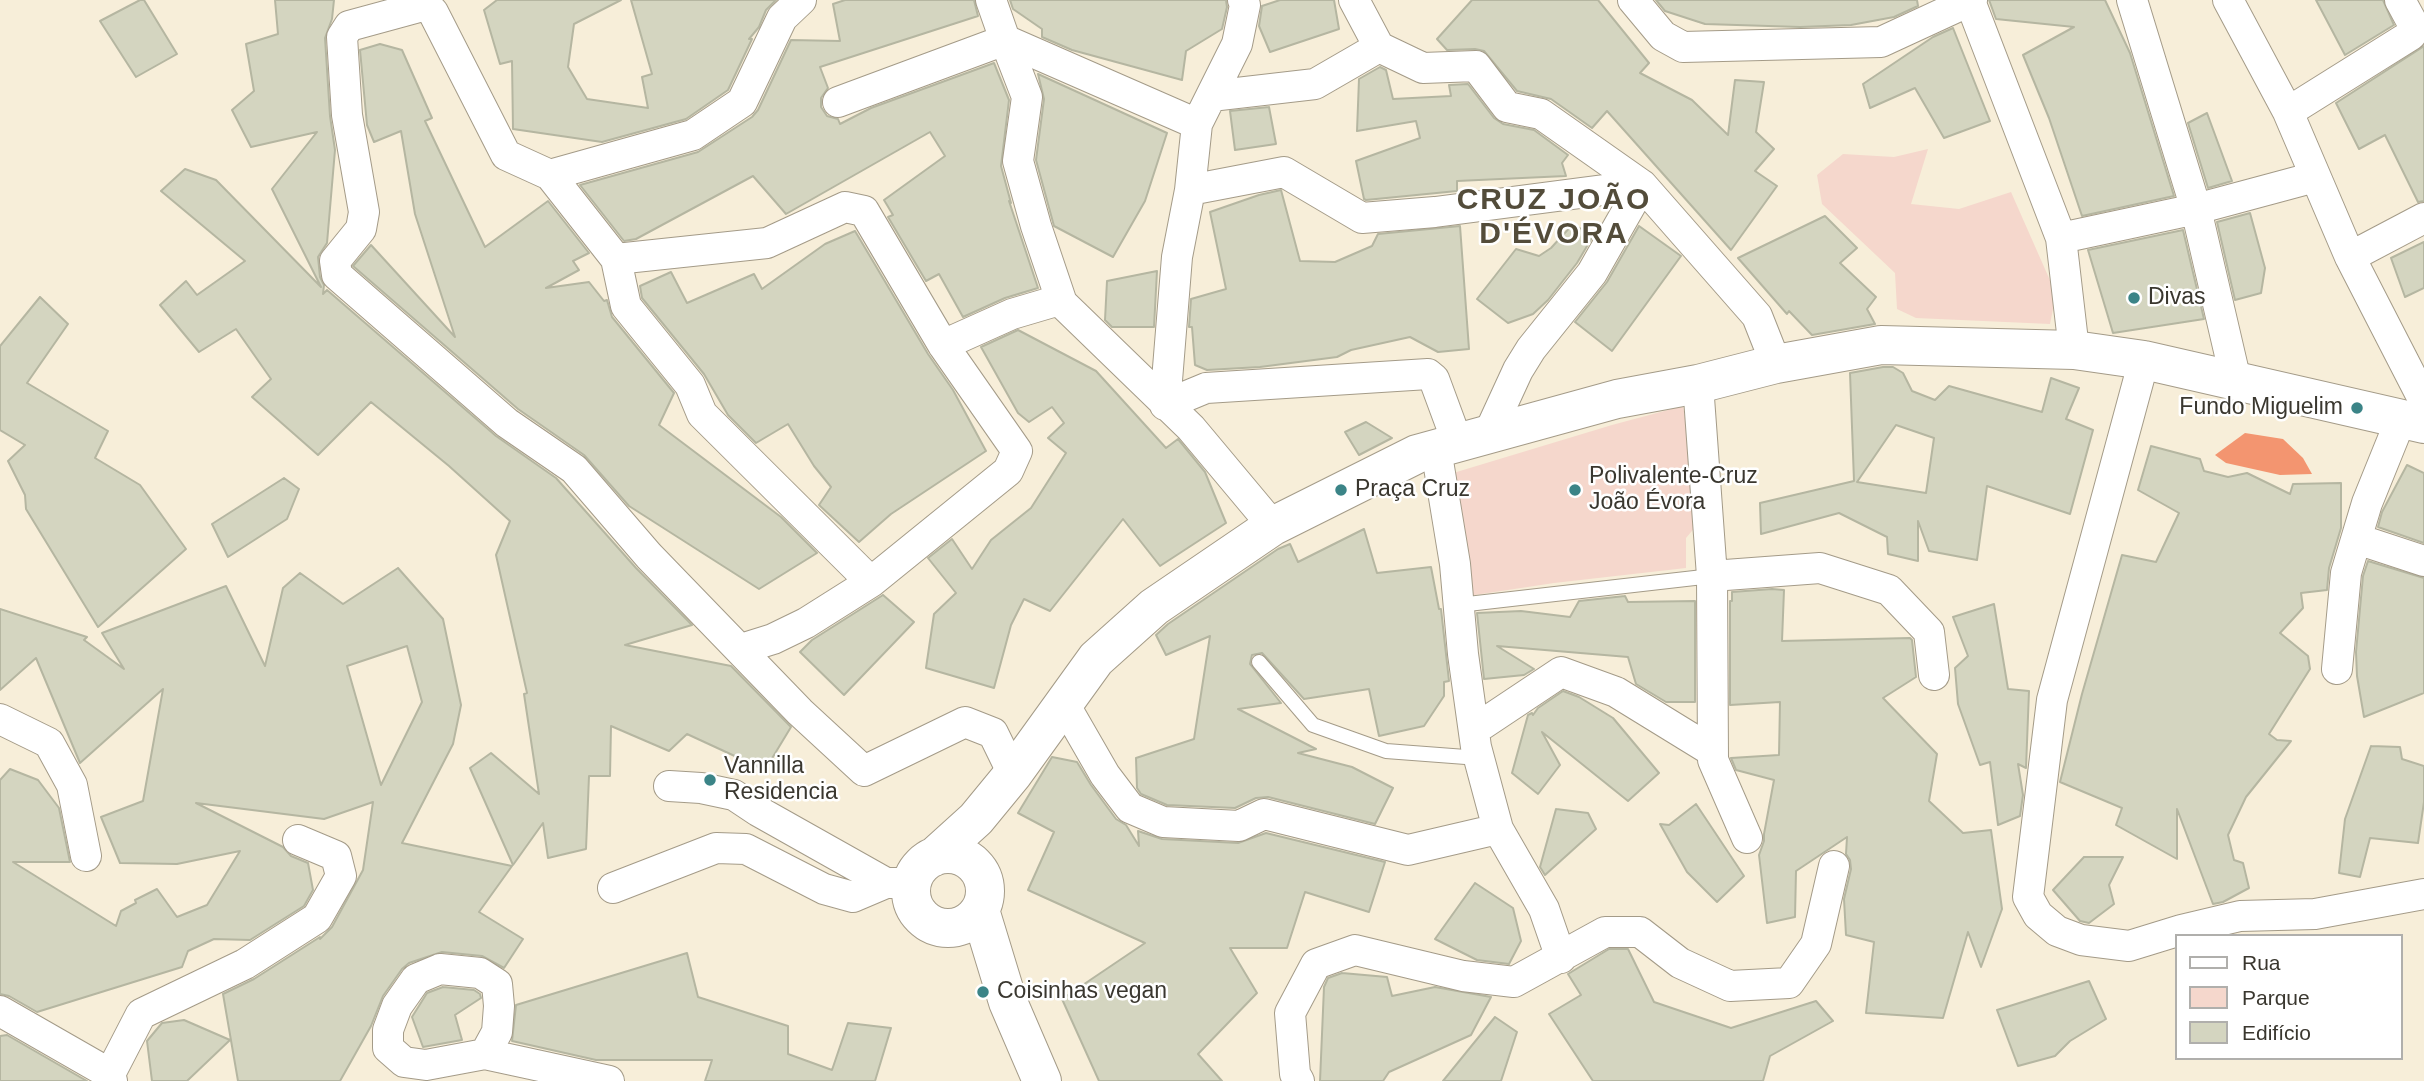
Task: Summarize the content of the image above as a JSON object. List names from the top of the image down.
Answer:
{
  "districts": ["CRUZ JOÃO D'ÉVORA"],
  "places": [
    "Divas",
    "Fundo Miguelim",
    "Praça Cruz",
    "Polivalente-Cruz João Évora",
    "Vannilla Residencia",
    "Coisinhas vegan"
  ],
  "legend": ["Rua", "Parque", "Edifício"]
}
